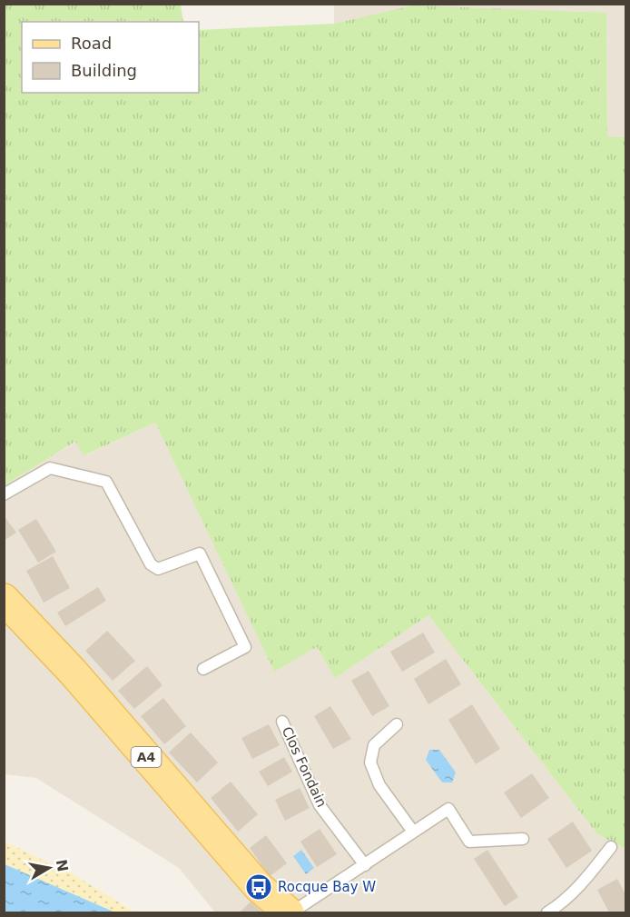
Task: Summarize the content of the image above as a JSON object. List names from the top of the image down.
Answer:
{
  "streets": {
    "main road": ["A4"],
    "lane": ["Clos Fondain"]
  },
  "places": {
    "bus stop": ["Rocque Bay W"]
  },
  "legend": ["Road", "Building"],
  "north": "right"
}
